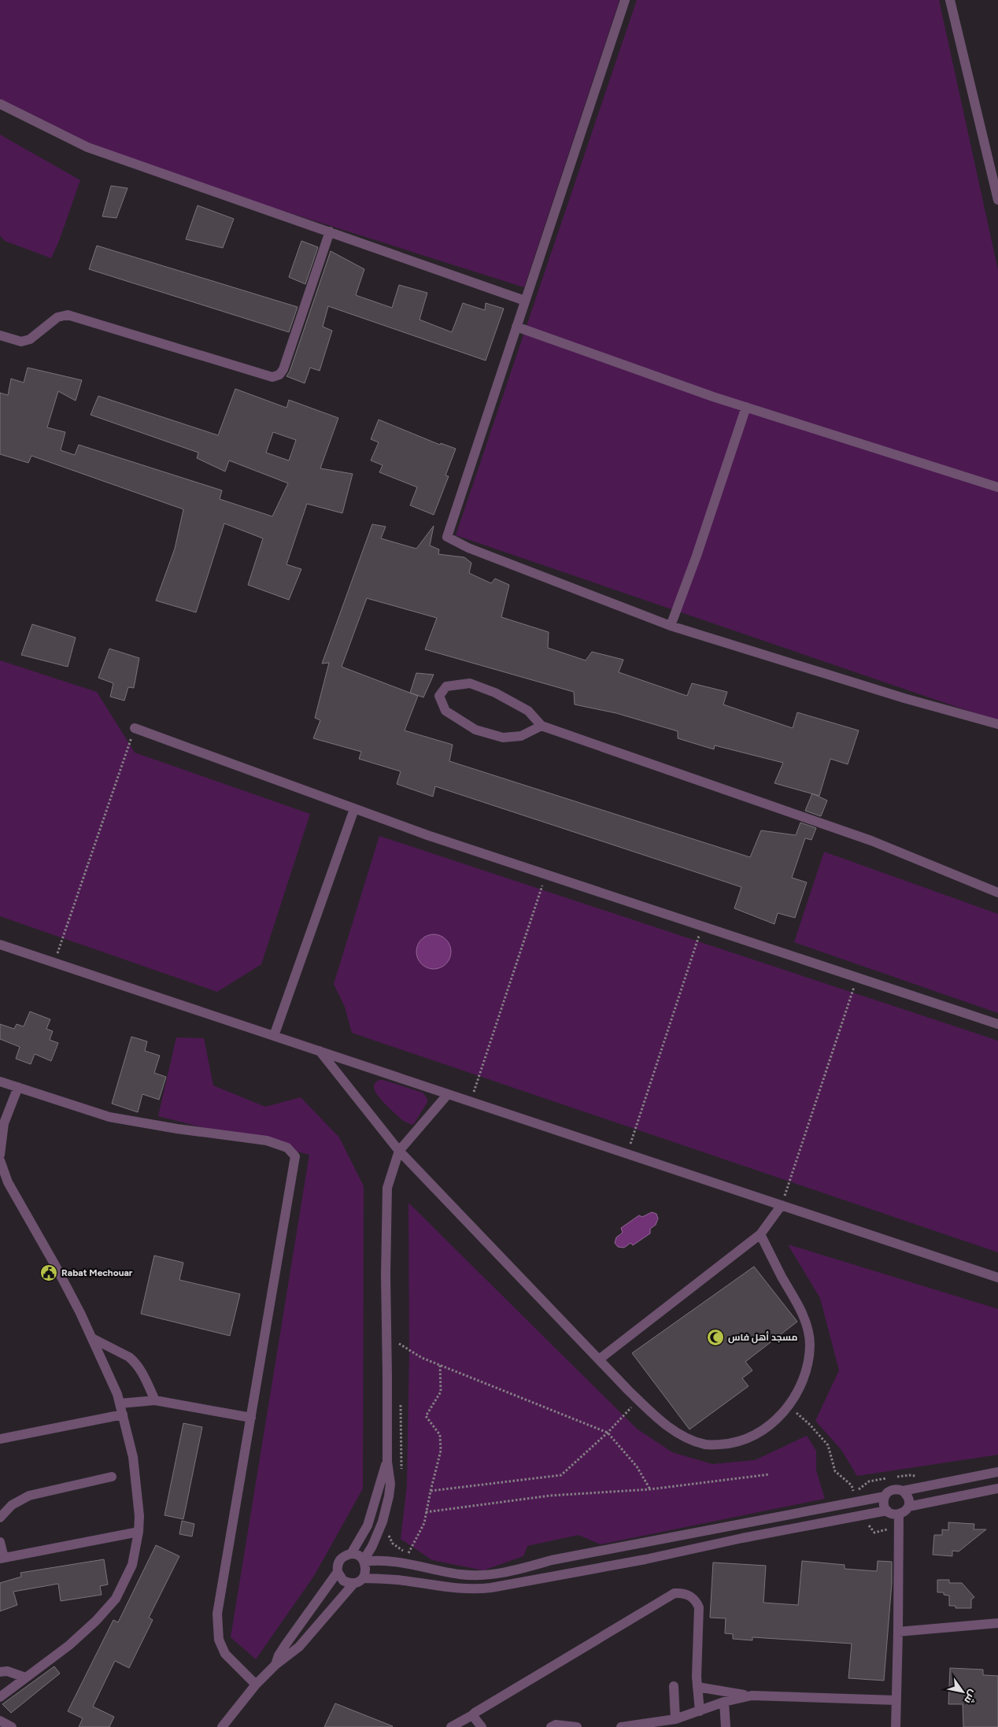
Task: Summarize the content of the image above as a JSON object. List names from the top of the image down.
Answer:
{
  "places": {
    "public building": ["Rabat Mechouar"],
    "mosque": ["مسجد أهل فاس"]
  },
  "north": "bottom right"
}
